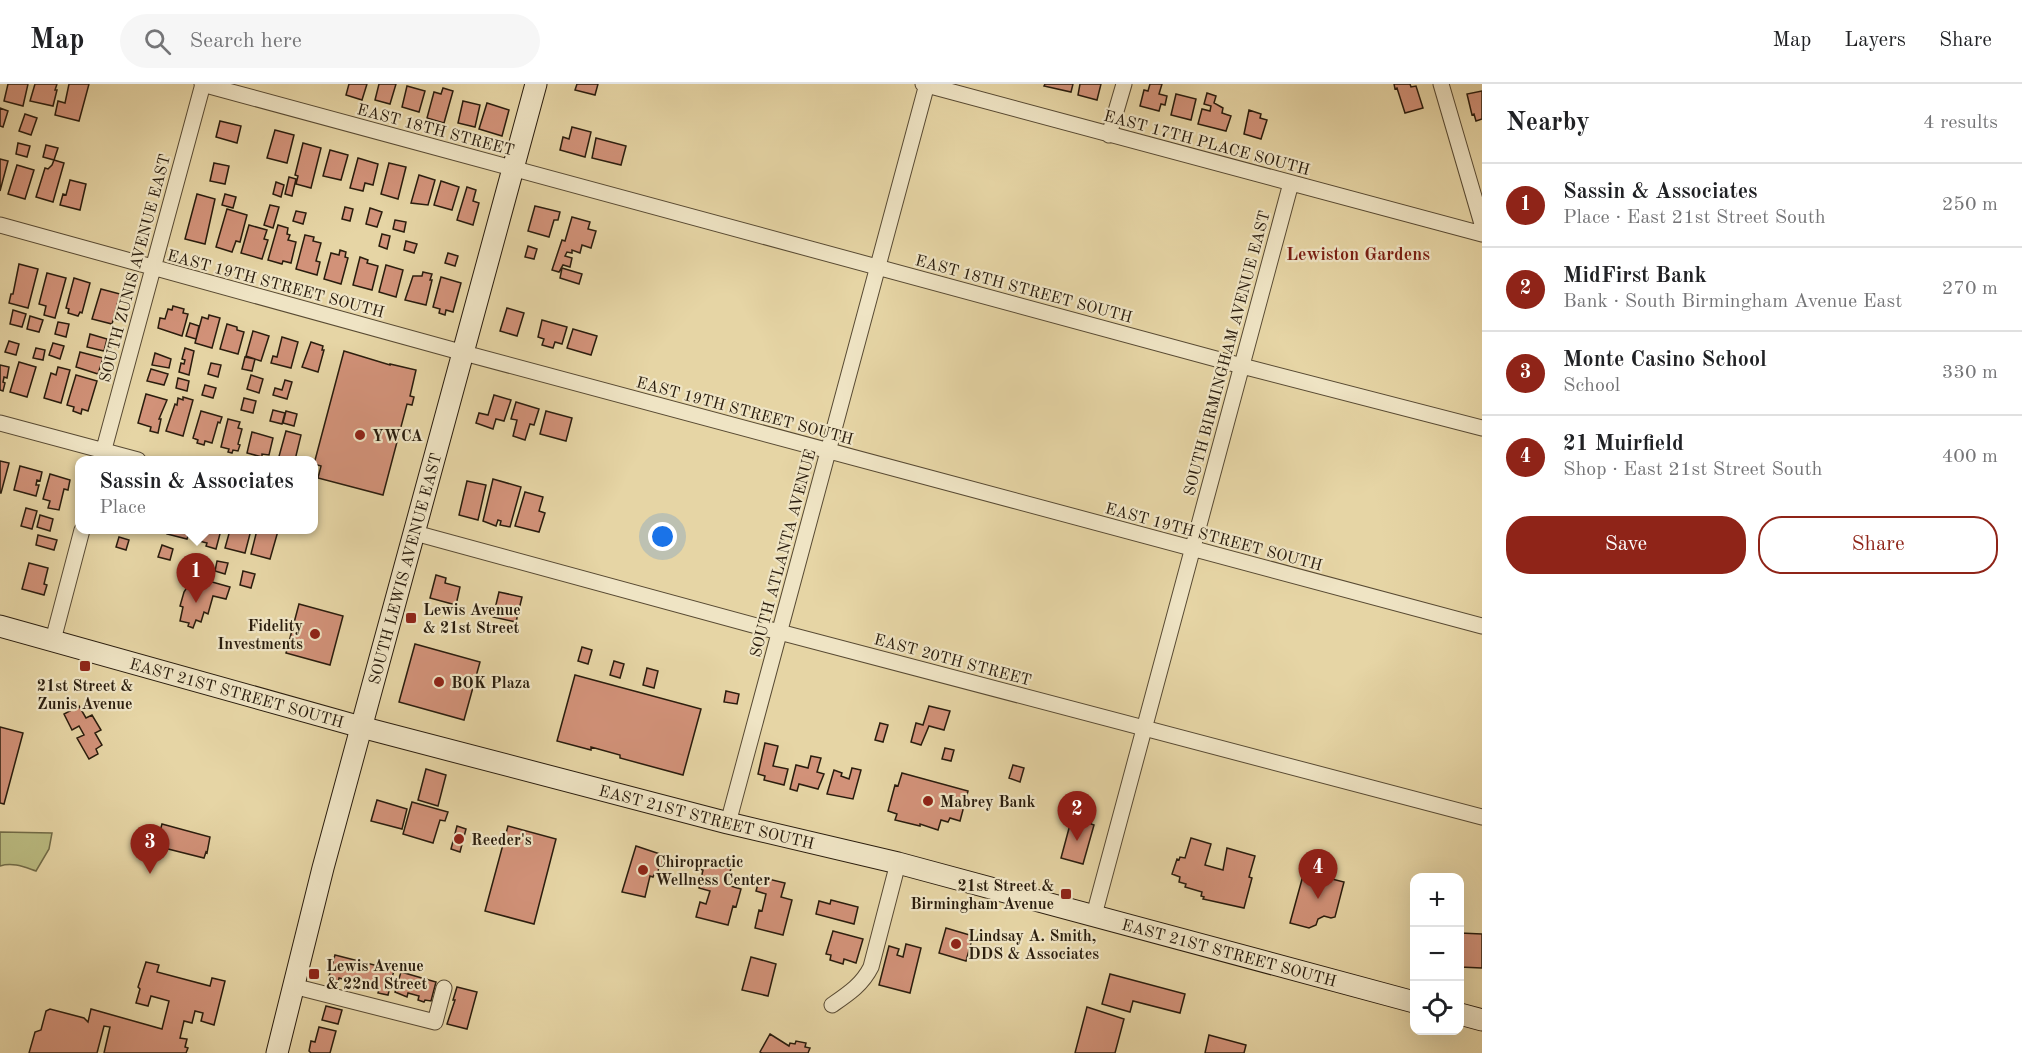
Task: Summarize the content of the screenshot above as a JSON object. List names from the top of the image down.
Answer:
{
  "streets": {
    "main road": ["SOUTH LEWIS AVENUE EAST", "EAST 21ST STREET SOUTH"],
    "street": [
      "EAST 18TH STREET",
      "EAST 17TH PLACE SOUTH",
      "SOUTH ZUNIS AVENUE EAST",
      "EAST 19TH STREET SOUTH",
      "EAST 18TH STREET SOUTH",
      "SOUTH BIRMINGHAM AVENUE EAST",
      "SOUTH ATLANTA AVENUE",
      "EAST 20TH STREET"
    ]
  },
  "crossings": [
    ["EAST 18TH STREET", "SOUTH ZUNIS AVENUE EAST"],
    ["EAST 18TH STREET", "EAST 18TH STREET SOUTH"],
    ["EAST 18TH STREET", "SOUTH LEWIS AVENUE EAST"],
    ["EAST 17TH PLACE SOUTH", "SOUTH BIRMINGHAM AVENUE EAST"],
    ["EAST 17TH PLACE SOUTH", "SOUTH ATLANTA AVENUE"],
    ["SOUTH ZUNIS AVENUE EAST", "EAST 19TH STREET SOUTH"],
    ["EAST 19TH STREET SOUTH", "SOUTH BIRMINGHAM AVENUE EAST"],
    ["EAST 19TH STREET SOUTH", "SOUTH ATLANTA AVENUE"],
    ["EAST 19TH STREET SOUTH", "SOUTH LEWIS AVENUE EAST"],
    ["EAST 18TH STREET SOUTH", "SOUTH BIRMINGHAM AVENUE EAST"],
    ["EAST 18TH STREET SOUTH", "SOUTH ATLANTA AVENUE"],
    ["SOUTH BIRMINGHAM AVENUE EAST", "EAST 20TH STREET"],
    ["SOUTH BIRMINGHAM AVENUE EAST", "EAST 21ST STREET SOUTH"],
    ["SOUTH ATLANTA AVENUE", "EAST 20TH STREET"],
    ["SOUTH ATLANTA AVENUE", "EAST 21ST STREET SOUTH"],
    ["SOUTH LEWIS AVENUE EAST", "EAST 20TH STREET"],
    ["SOUTH LEWIS AVENUE EAST", "EAST 21ST STREET SOUTH"]
  ],
  "districts": ["Lewiston Gardens"],
  "places": {
    "other": [
      "YWCA",
      "Fidelity Investments",
      "BOK Plaza",
      "Mabrey Bank",
      "Reeder's",
      "Chiropractic Wellness Center",
      "Lindsay A. Smith, DDS & Associates"
    ],
    "transit": [
      "Lewis Avenue & 21st Street",
      "21st Street & Zunis Avenue",
      "21st Street & Birmingham Avenue",
      "Lewis Avenue & 22nd Street"
    ]
  },
  "page": {
    "header": "Map",
    "search": "Search here",
    "nav": ["Map", "Layers", "Share"],
    "heading": ["Nearby", "4 results"],
    "list": [
      {
        "mark": "1",
        "name": "Sassin & Associates",
        "note": "Place · East 21st Street South",
        "value": "250 m"
      },
      {
        "mark": "2",
        "name": "MidFirst Bank",
        "note": "Bank · South Birmingham Avenue East",
        "value": "270 m"
      },
      {
        "mark": "3",
        "name": "Monte Casino School",
        "note": "School",
        "value": "330 m"
      },
      {
        "mark": "4",
        "name": "21 Muirfield",
        "note": "Shop · East 21st Street South",
        "value": "400 m"
      }
    ],
    "popup": ["Sassin & Associates", "Place"],
    "buttons": ["Save", "Share"],
    "pins": [
      "1",
      "2",
      "3",
      "4"
    ],
    "map_buttons": ["+", "−"]
  }
}
